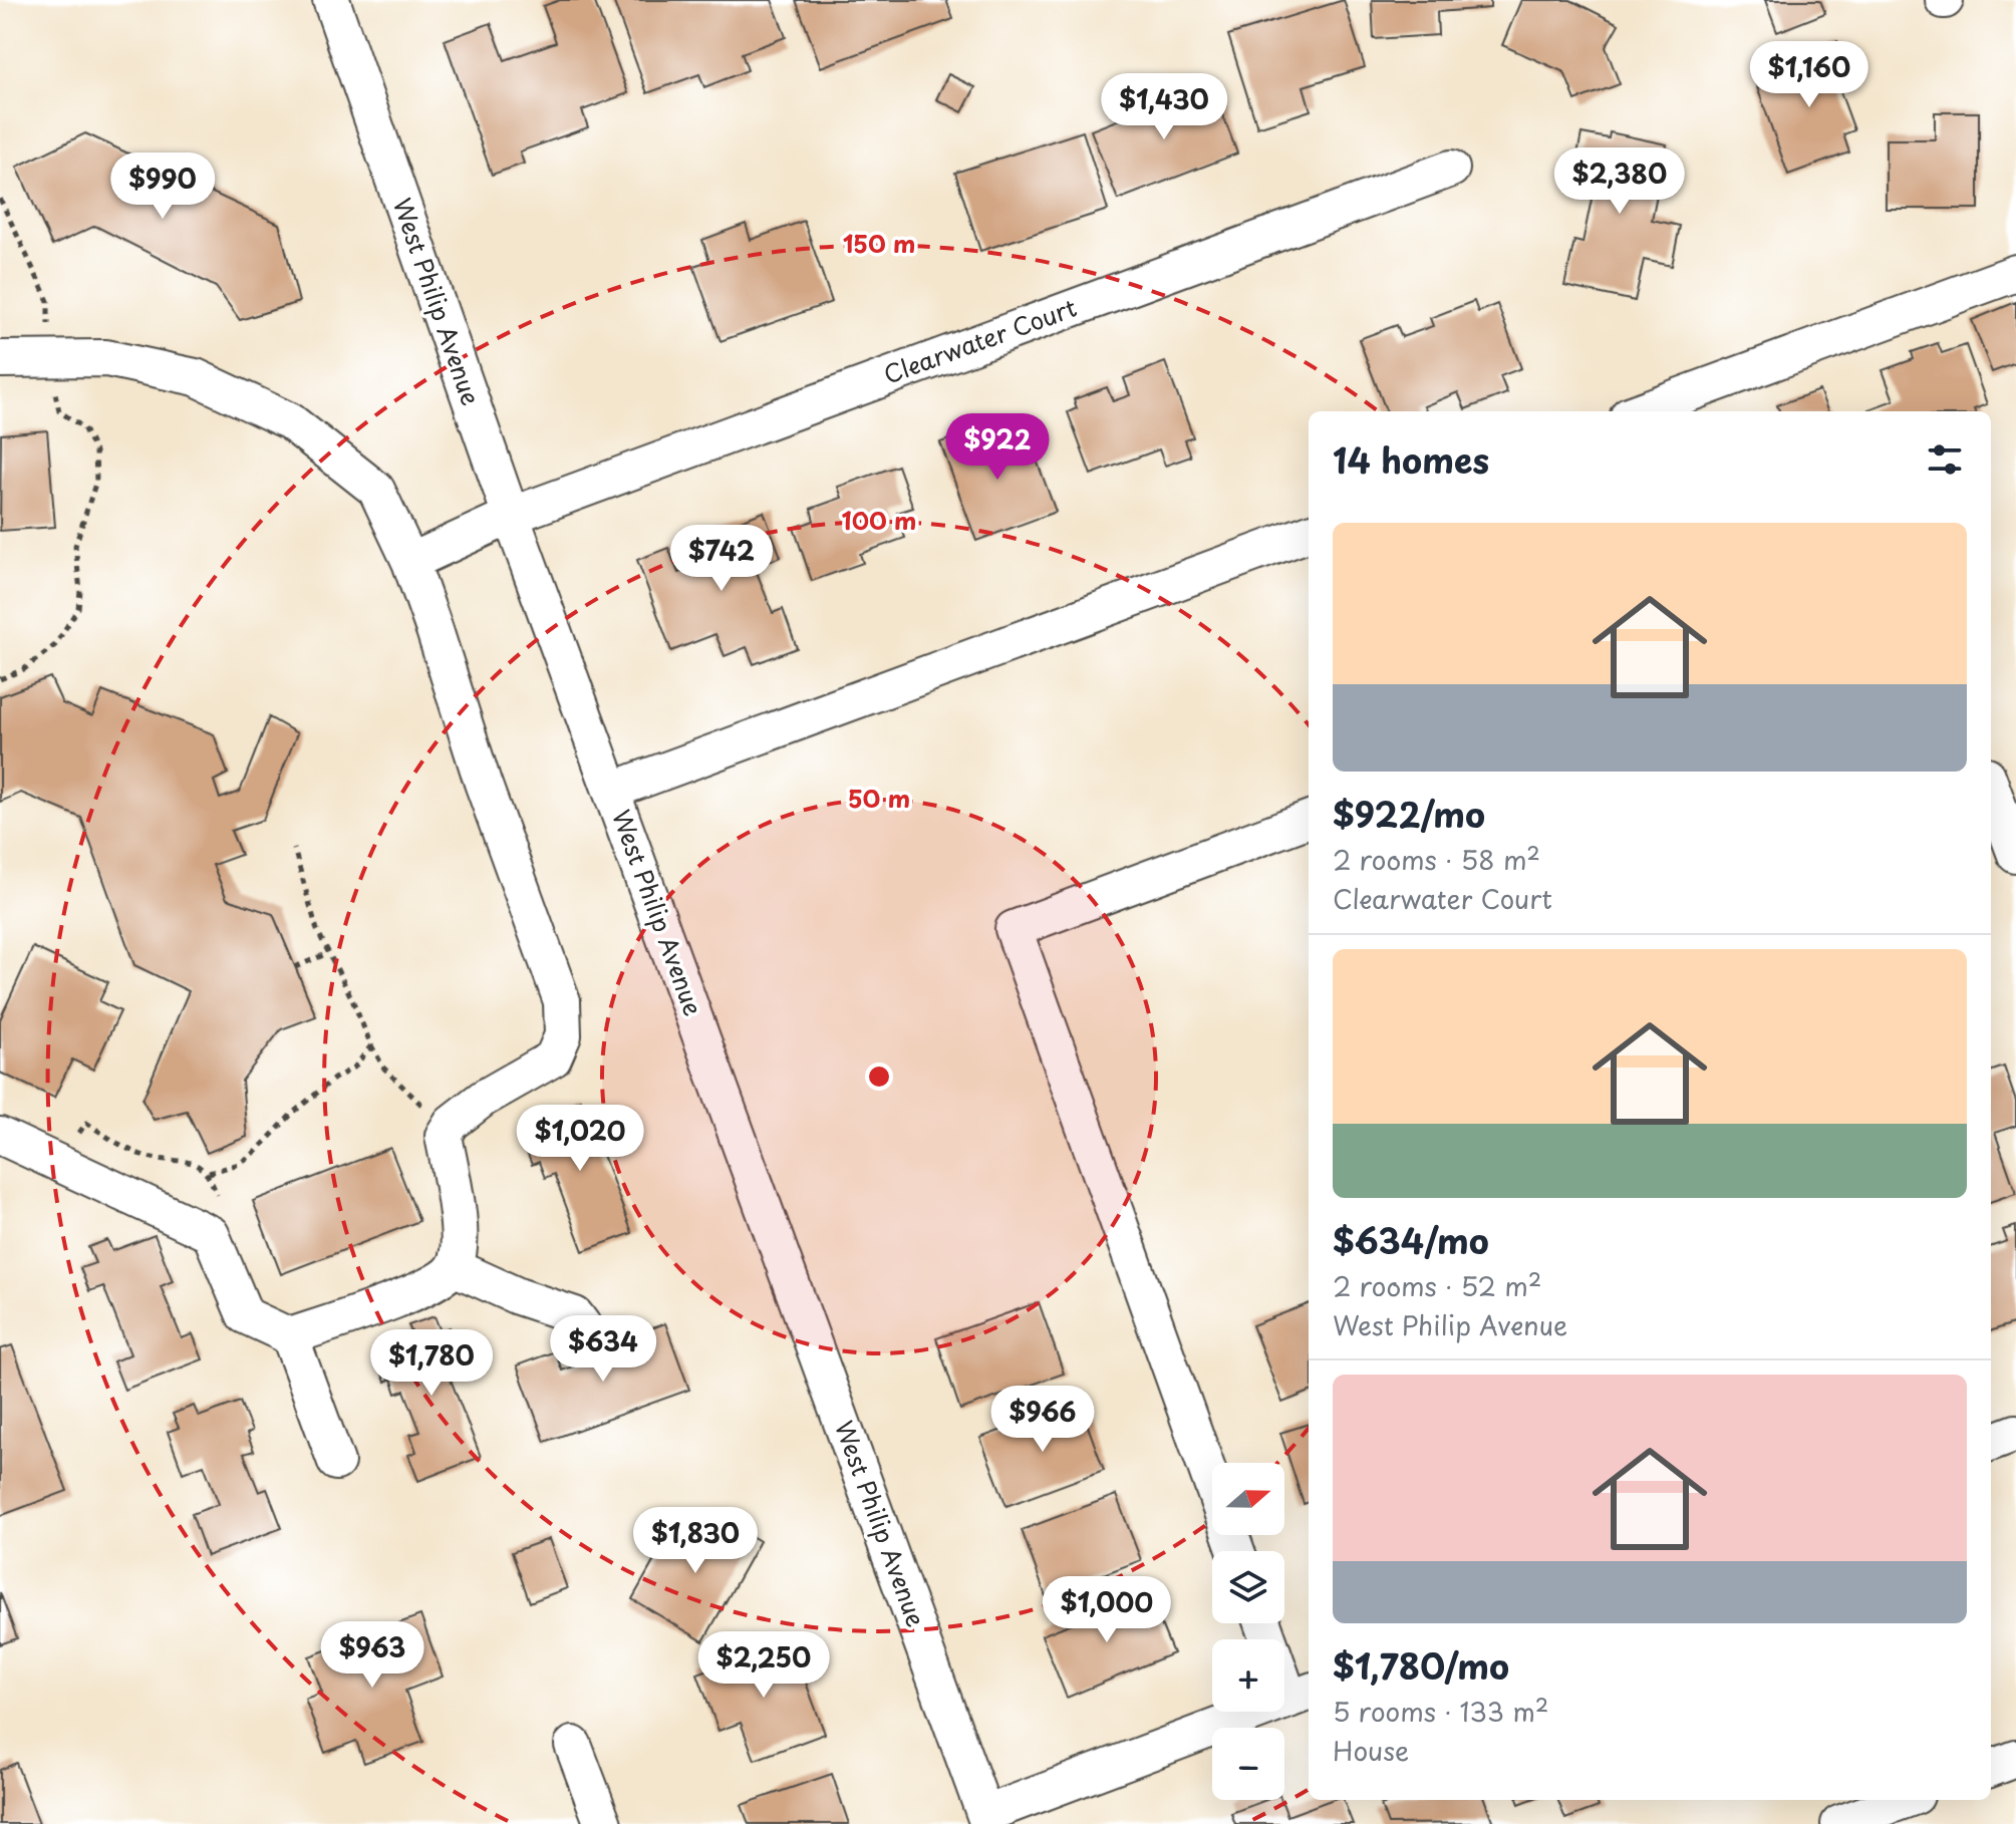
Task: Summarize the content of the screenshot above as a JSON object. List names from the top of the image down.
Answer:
{
  "streets": {
    "street": ["West Philip Avenue", "Clearwater Court"]
  },
  "crossings": [
    ["West Philip Avenue", "Clearwater Court"]
  ],
  "north": "right",
  "page": {
    "price": [
      "$1,160",
      "$1,430",
      "$2,380",
      "$990",
      "$922",
      "$742",
      "$1,020",
      "$634",
      "$1,780",
      "$966",
      "$1,830",
      "$1,000",
      "$963",
      "$2,250"
    ],
    "heading": "14 homes",
    "list": [
      {
        "name": "$922/mo",
        "note": "2 rooms · 58 m² · Clearwater Court"
      },
      {
        "name": "$634/mo",
        "note": "2 rooms · 52 m² · West Philip Avenue"
      },
      {
        "name": "$1,780/mo",
        "note": "5 rooms · 133 m² · House"
      }
    ],
    "map_buttons": ["+", "−"]
  },
  "rings": ["150 m", "100 m", "50 m"]
}
